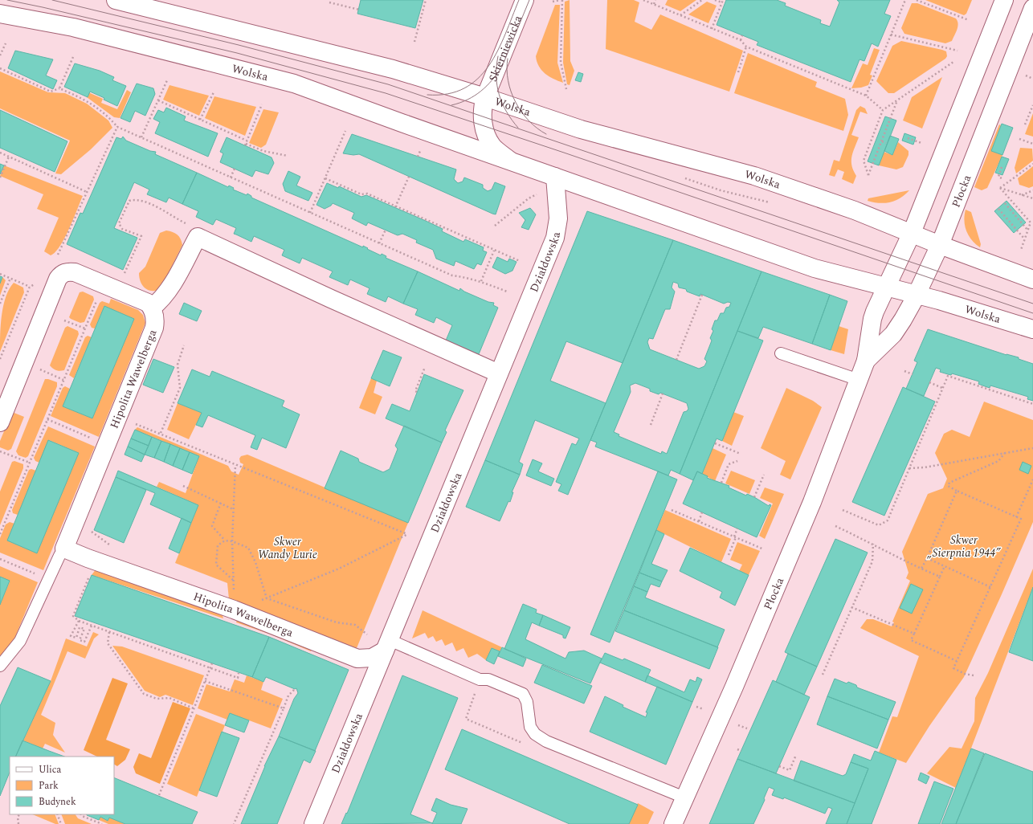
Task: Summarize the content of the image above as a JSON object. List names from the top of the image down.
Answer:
{
  "streets": {
    "street": [
      "Skierniewicka",
      "Wolska",
      "Płocka",
      "Działdowska",
      "Hipolita Wawelberga"
    ]
  },
  "crossings": [
    ["Skierniewicka", "Wolska"],
    ["Wolska", "Płocka"],
    ["Wolska", "Działdowska"],
    ["Działdowska", "Hipolita Wawelberga"]
  ],
  "parks": ["Skwer „Sierpnia 1944”", "Skwer Wandy Lurie"],
  "legend": ["Ulica", "Park", "Budynek"]
}
